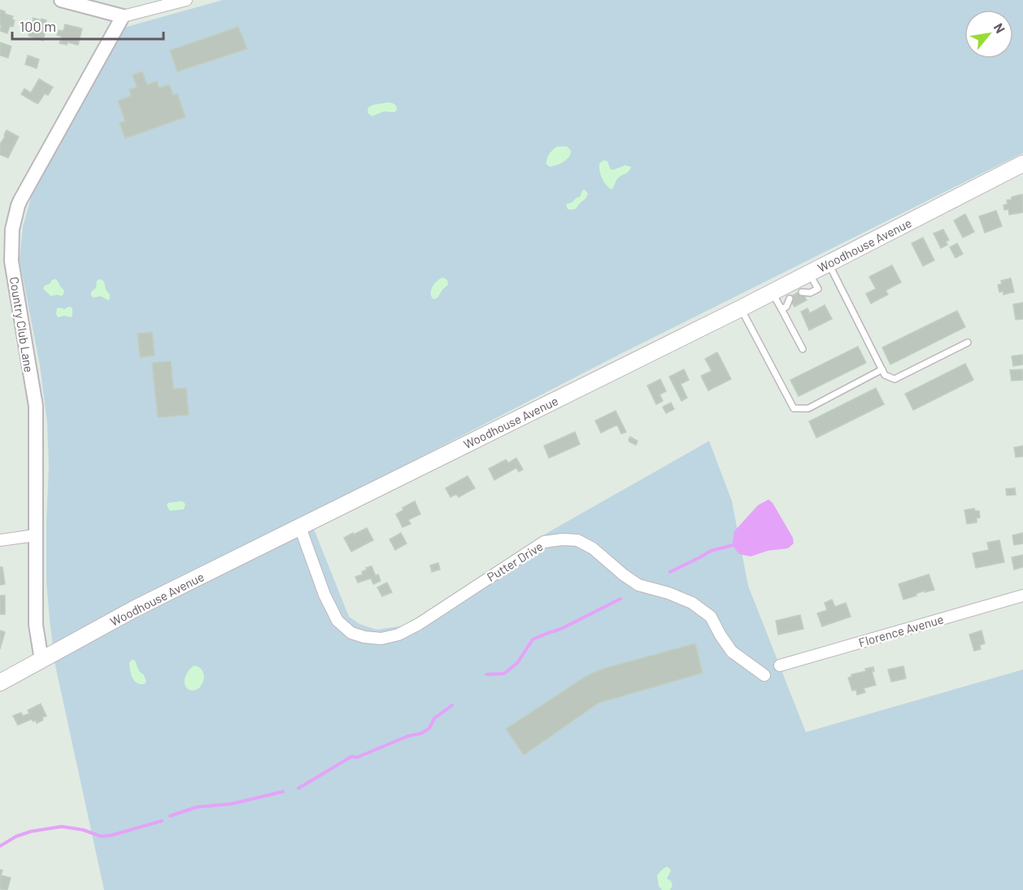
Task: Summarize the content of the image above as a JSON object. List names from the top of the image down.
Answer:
{
  "streets": {
    "main road": ["Woodhouse Avenue"],
    "street": ["Country Club Lane", "Putter Drive", "Florence Avenue"]
  },
  "crossings": [
    ["Woodhouse Avenue", "Country Club Lane"],
    ["Woodhouse Avenue", "Putter Drive"]
  ],
  "scale_bar": "100 m",
  "north": "top right"
}
